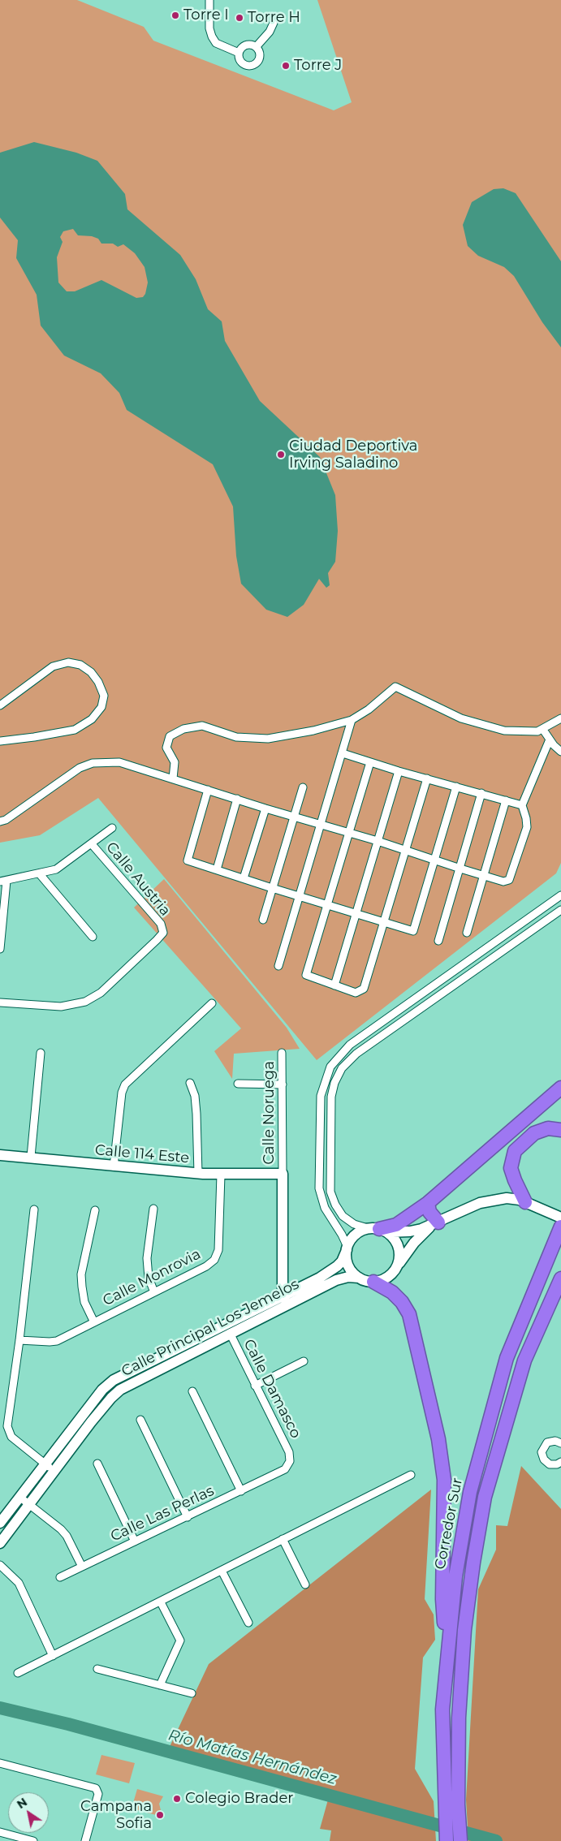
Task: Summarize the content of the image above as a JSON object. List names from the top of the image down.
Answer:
{
  "streets": {
    "highway": ["Corredor Sur"],
    "main road": ["Calle 114 Este", "Calle Principal Los Jemelos"],
    "street": [
      "Calle Austria",
      "Calle Noruega",
      "Calle Monrovia",
      "Calle Damasco",
      "Calle Las Perlas"
    ]
  },
  "crossings": [
    ["Calle Noruega", "Calle 114 Este"],
    ["Calle 114 Este", "Calle Monrovia"],
    ["Calle Principal Los Jemelos", "Calle Damasco"],
    ["Calle Damasco", "Calle Las Perlas"]
  ],
  "water": ["Río Matías Hernández"],
  "places": [
    "Torre I",
    "Torre H",
    "Torre J",
    "Ciudad Deportiva Irving Saladino",
    "Colegio Brader",
    "Campana Sofia"
  ],
  "north": "top left"
}
